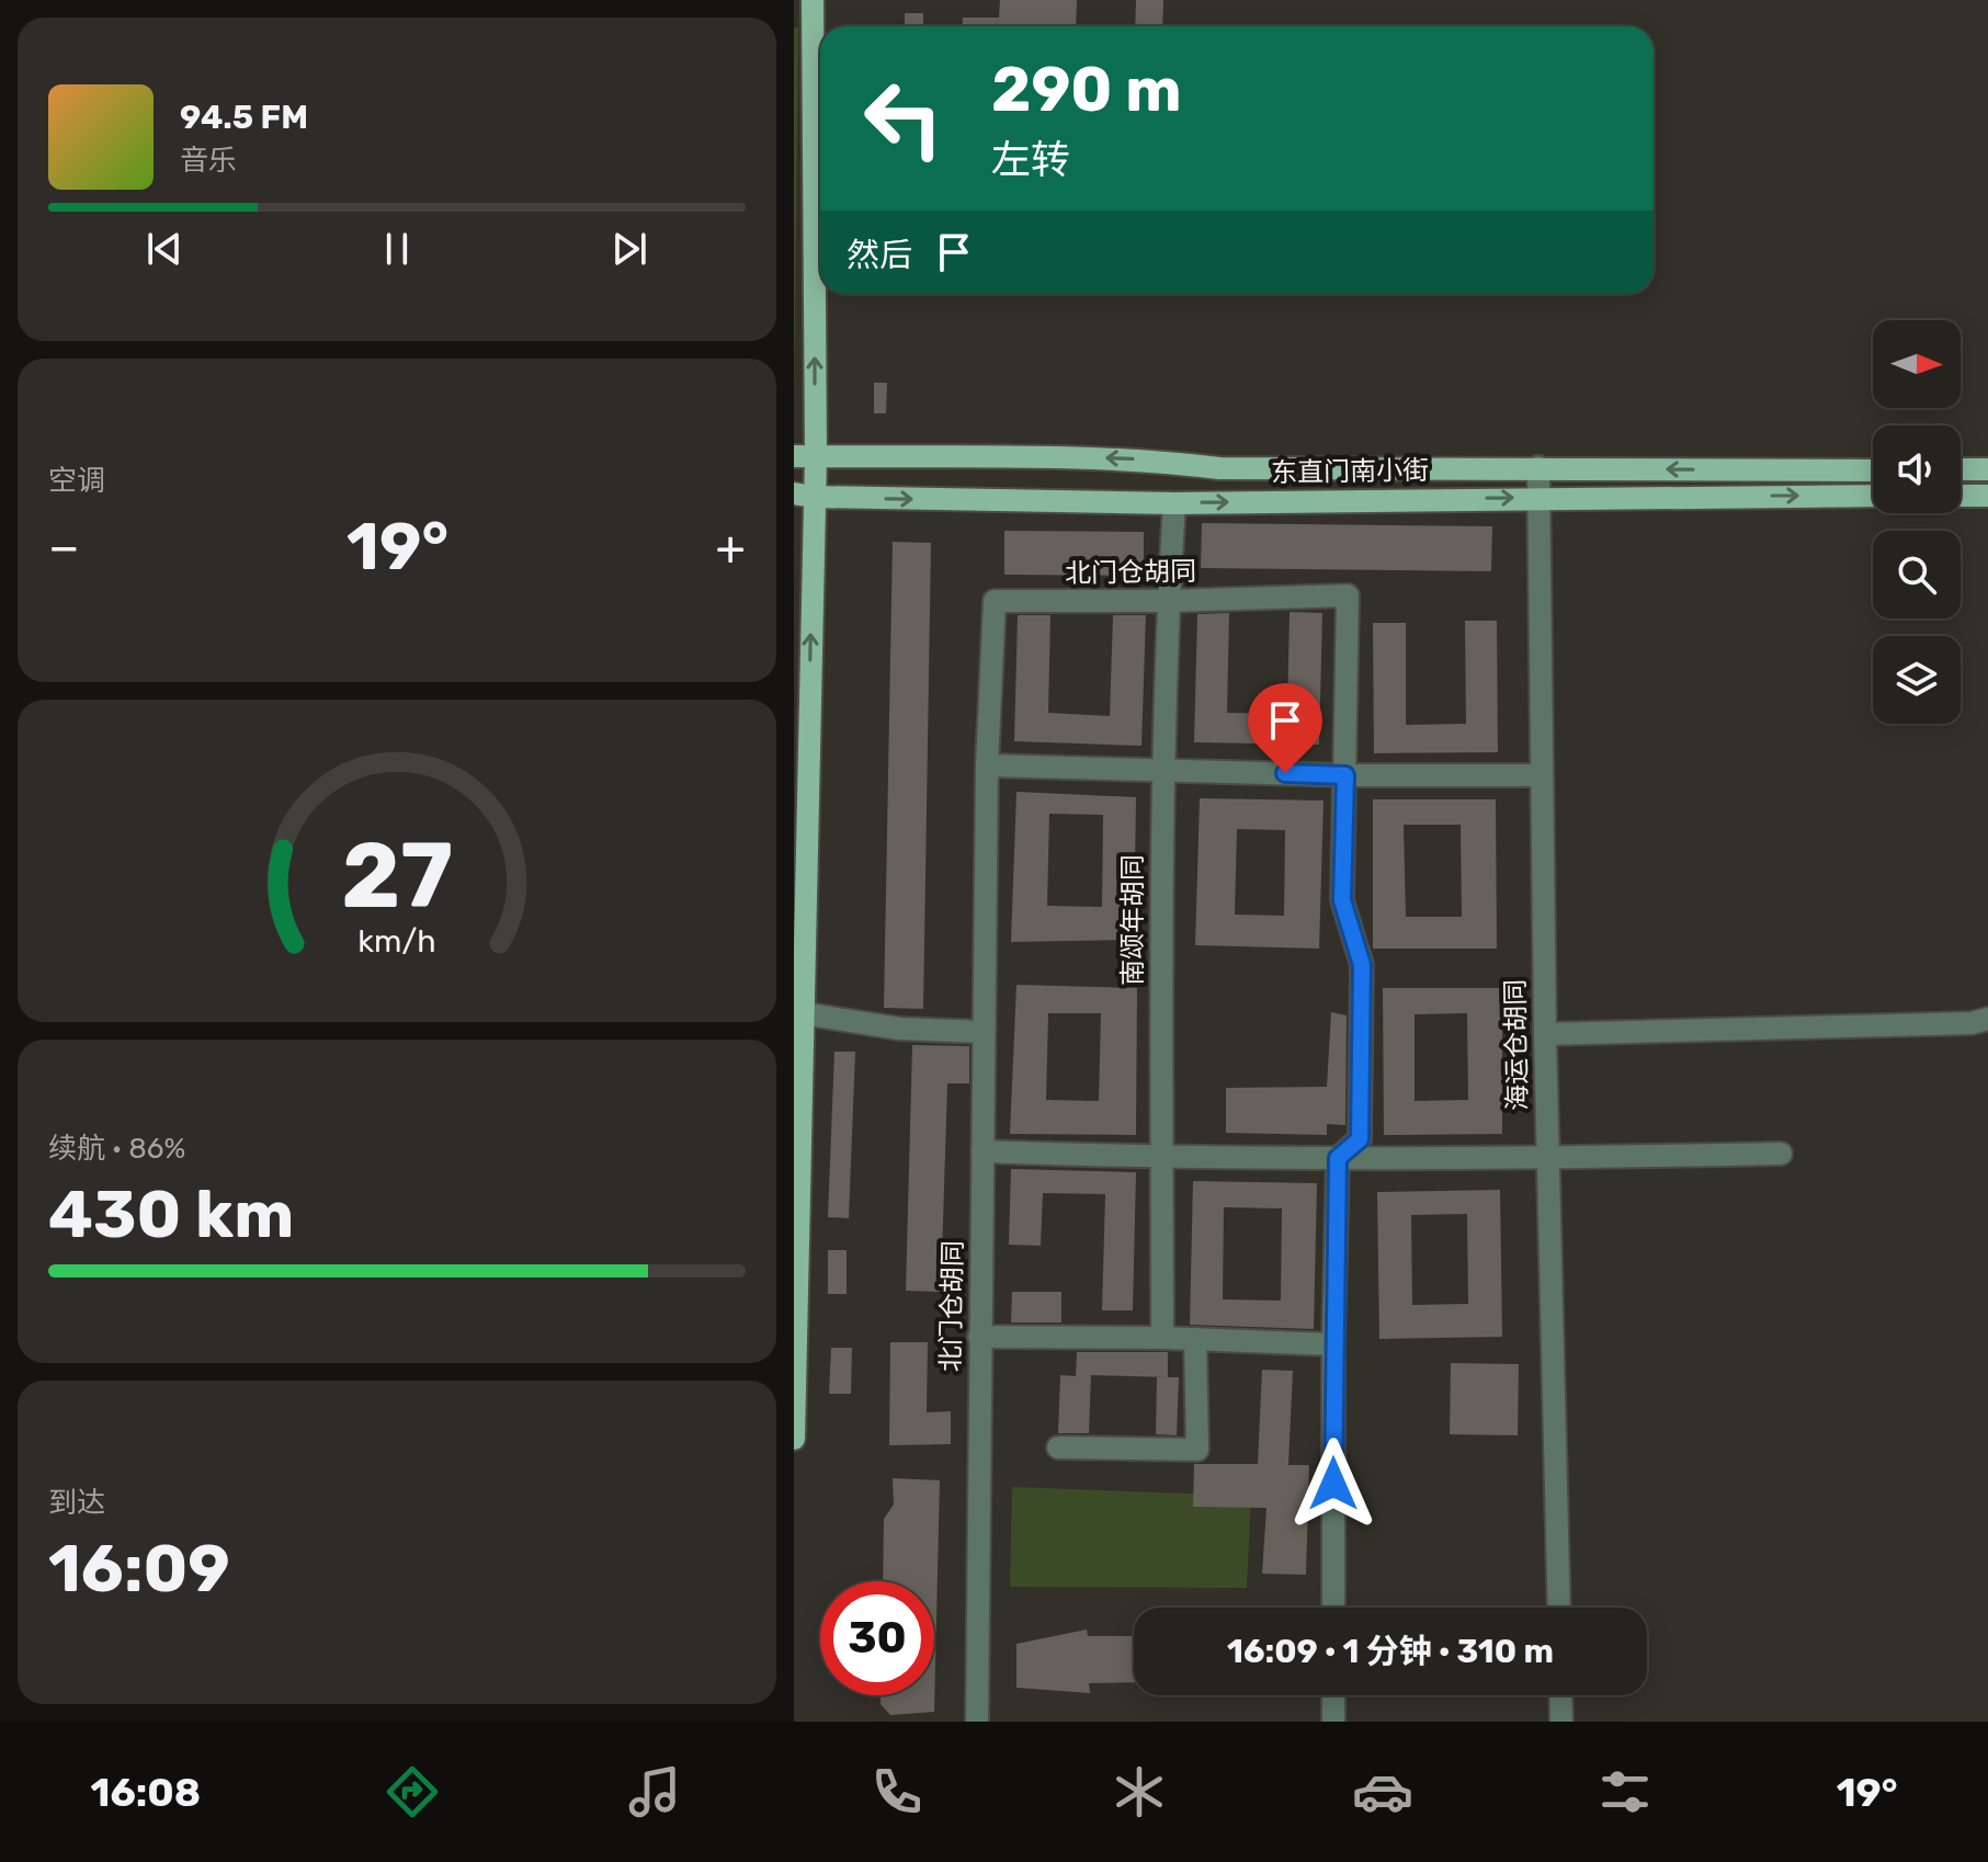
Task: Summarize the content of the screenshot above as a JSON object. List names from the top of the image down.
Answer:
{
  "streets": {
    "main road": ["东直门南小街"],
    "street": ["北门仓胡同", "南颂年胡同", "海运仓胡同"]
  },
  "crossings": [
    ["东直门南小街", "南颂年胡同"],
    ["东直门南小街", "海运仓胡同"],
    ["北门仓胡同", "南颂年胡同"]
  ],
  "north": "right",
  "page": {
    "turn": ["290 m", "左转"],
    "song": ["94.5 FM", "音乐"],
    "then": "然后",
    "tile": [
      "空调",
      ["续航 · 86%", "430 km"],
      ["到达", "16:09"]
    ],
    "heat": ["−", "19°", "+"],
    "limit": "30",
    "trip": "16:09 · 1 分钟 · 310 m",
    "tabs": ["16:08", "19°"],
    "gauge": ["27", "km/h"]
  }
}
